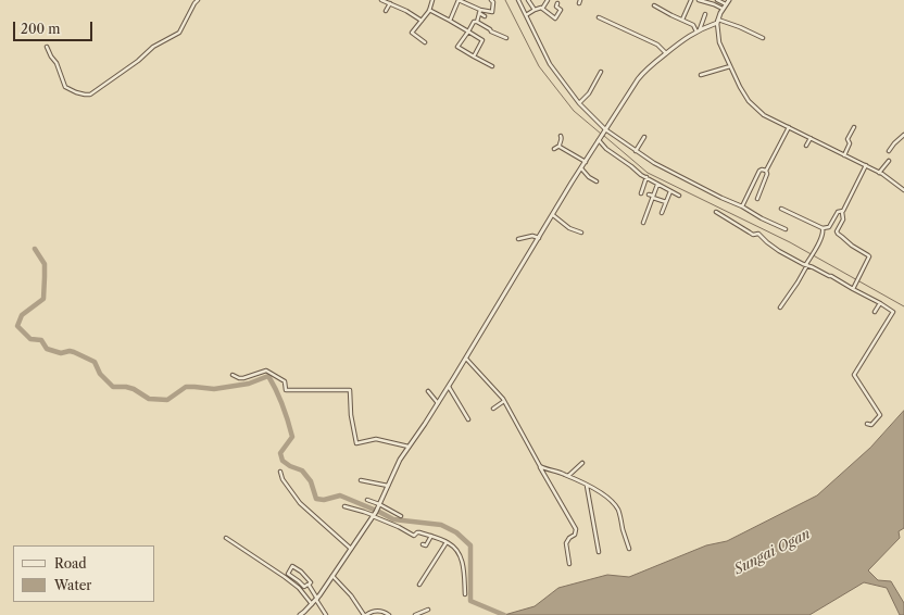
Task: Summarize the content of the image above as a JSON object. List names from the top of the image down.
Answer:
{
  "water": ["Sungai Ogan"],
  "legend": ["Road", "Water"],
  "scale_bar": "200 m"
}
